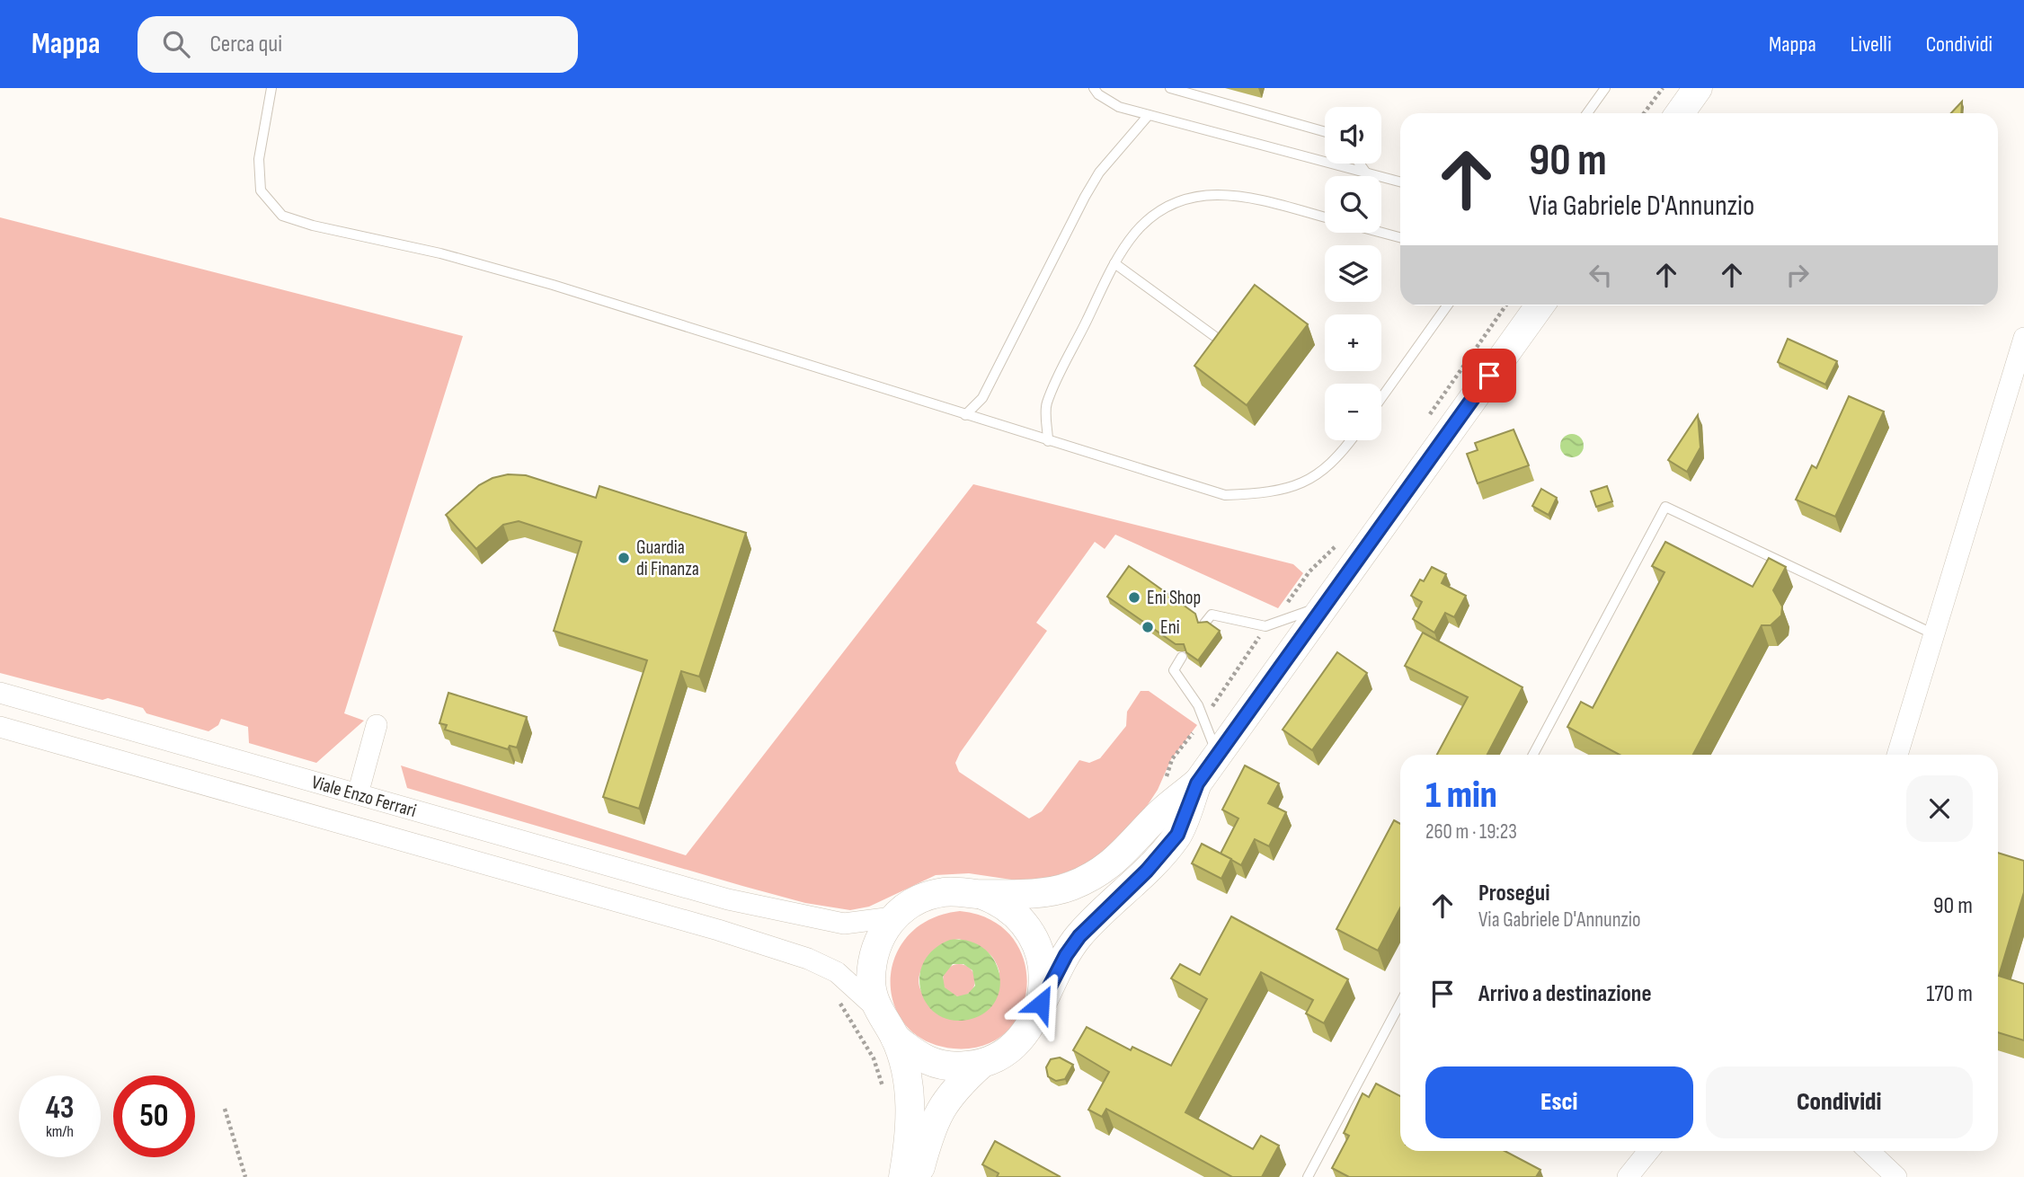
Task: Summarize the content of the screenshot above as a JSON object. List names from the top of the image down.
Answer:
{
  "streets": {
    "street": ["Viale Enzo Ferrari"]
  },
  "places": ["Guardia di Finanza", "Eni Shop", "Eni"],
  "page": {
    "header": "Mappa",
    "search": "Cerca qui",
    "nav": ["Mappa", "Livelli", "Condividi"],
    "map_buttons": ["+", "−"],
    "turn": ["90 m", "Via Gabriele D'Annunzio"],
    "heading": ["1 min", "260 m · 19:23"],
    "list": [
      {
        "name": "Prosegui",
        "note": "Via Gabriele D'Annunzio",
        "value": "90 m"
      },
      {
        "name": "Arrivo a destinazione",
        "value": "170 m"
      }
    ],
    "buttons": ["Esci", "Condividi"],
    "speed": "43 km/h",
    "limit": "50"
  }
}
